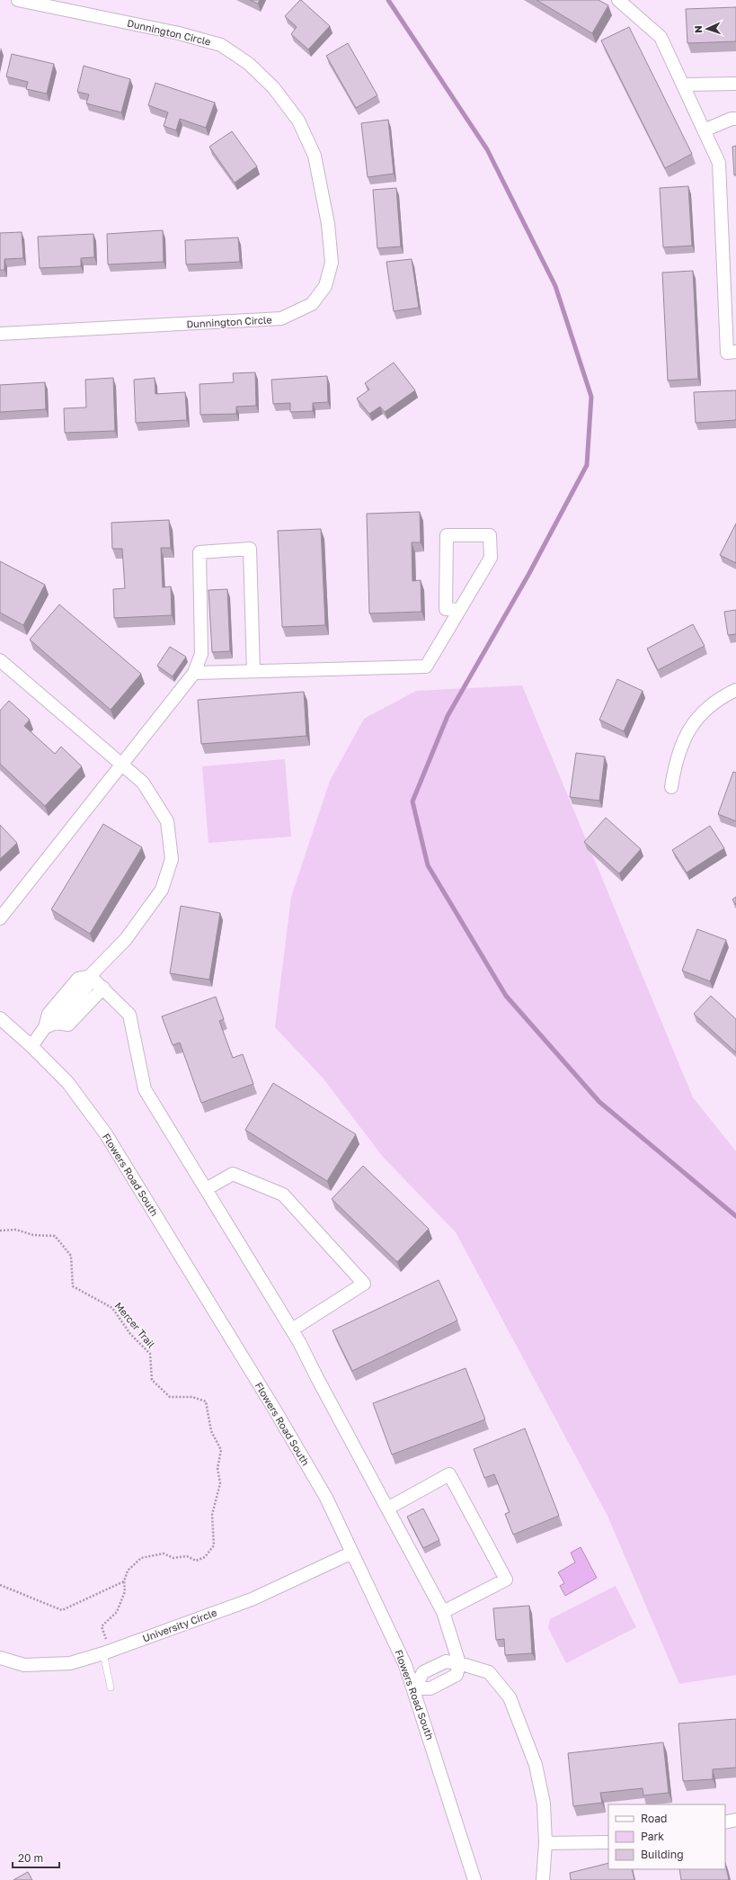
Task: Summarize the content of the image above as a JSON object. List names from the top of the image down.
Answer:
{
  "streets": {
    "street": ["Dunnington Circle", "Flowers Road South", "University Circle"],
    "path": ["Mercer Trail"]
  },
  "crossings": [
    ["Flowers Road South", "University Circle"]
  ],
  "legend": ["Road", "Park", "Building"],
  "scale_bar": "20 m",
  "north": "left"
}
